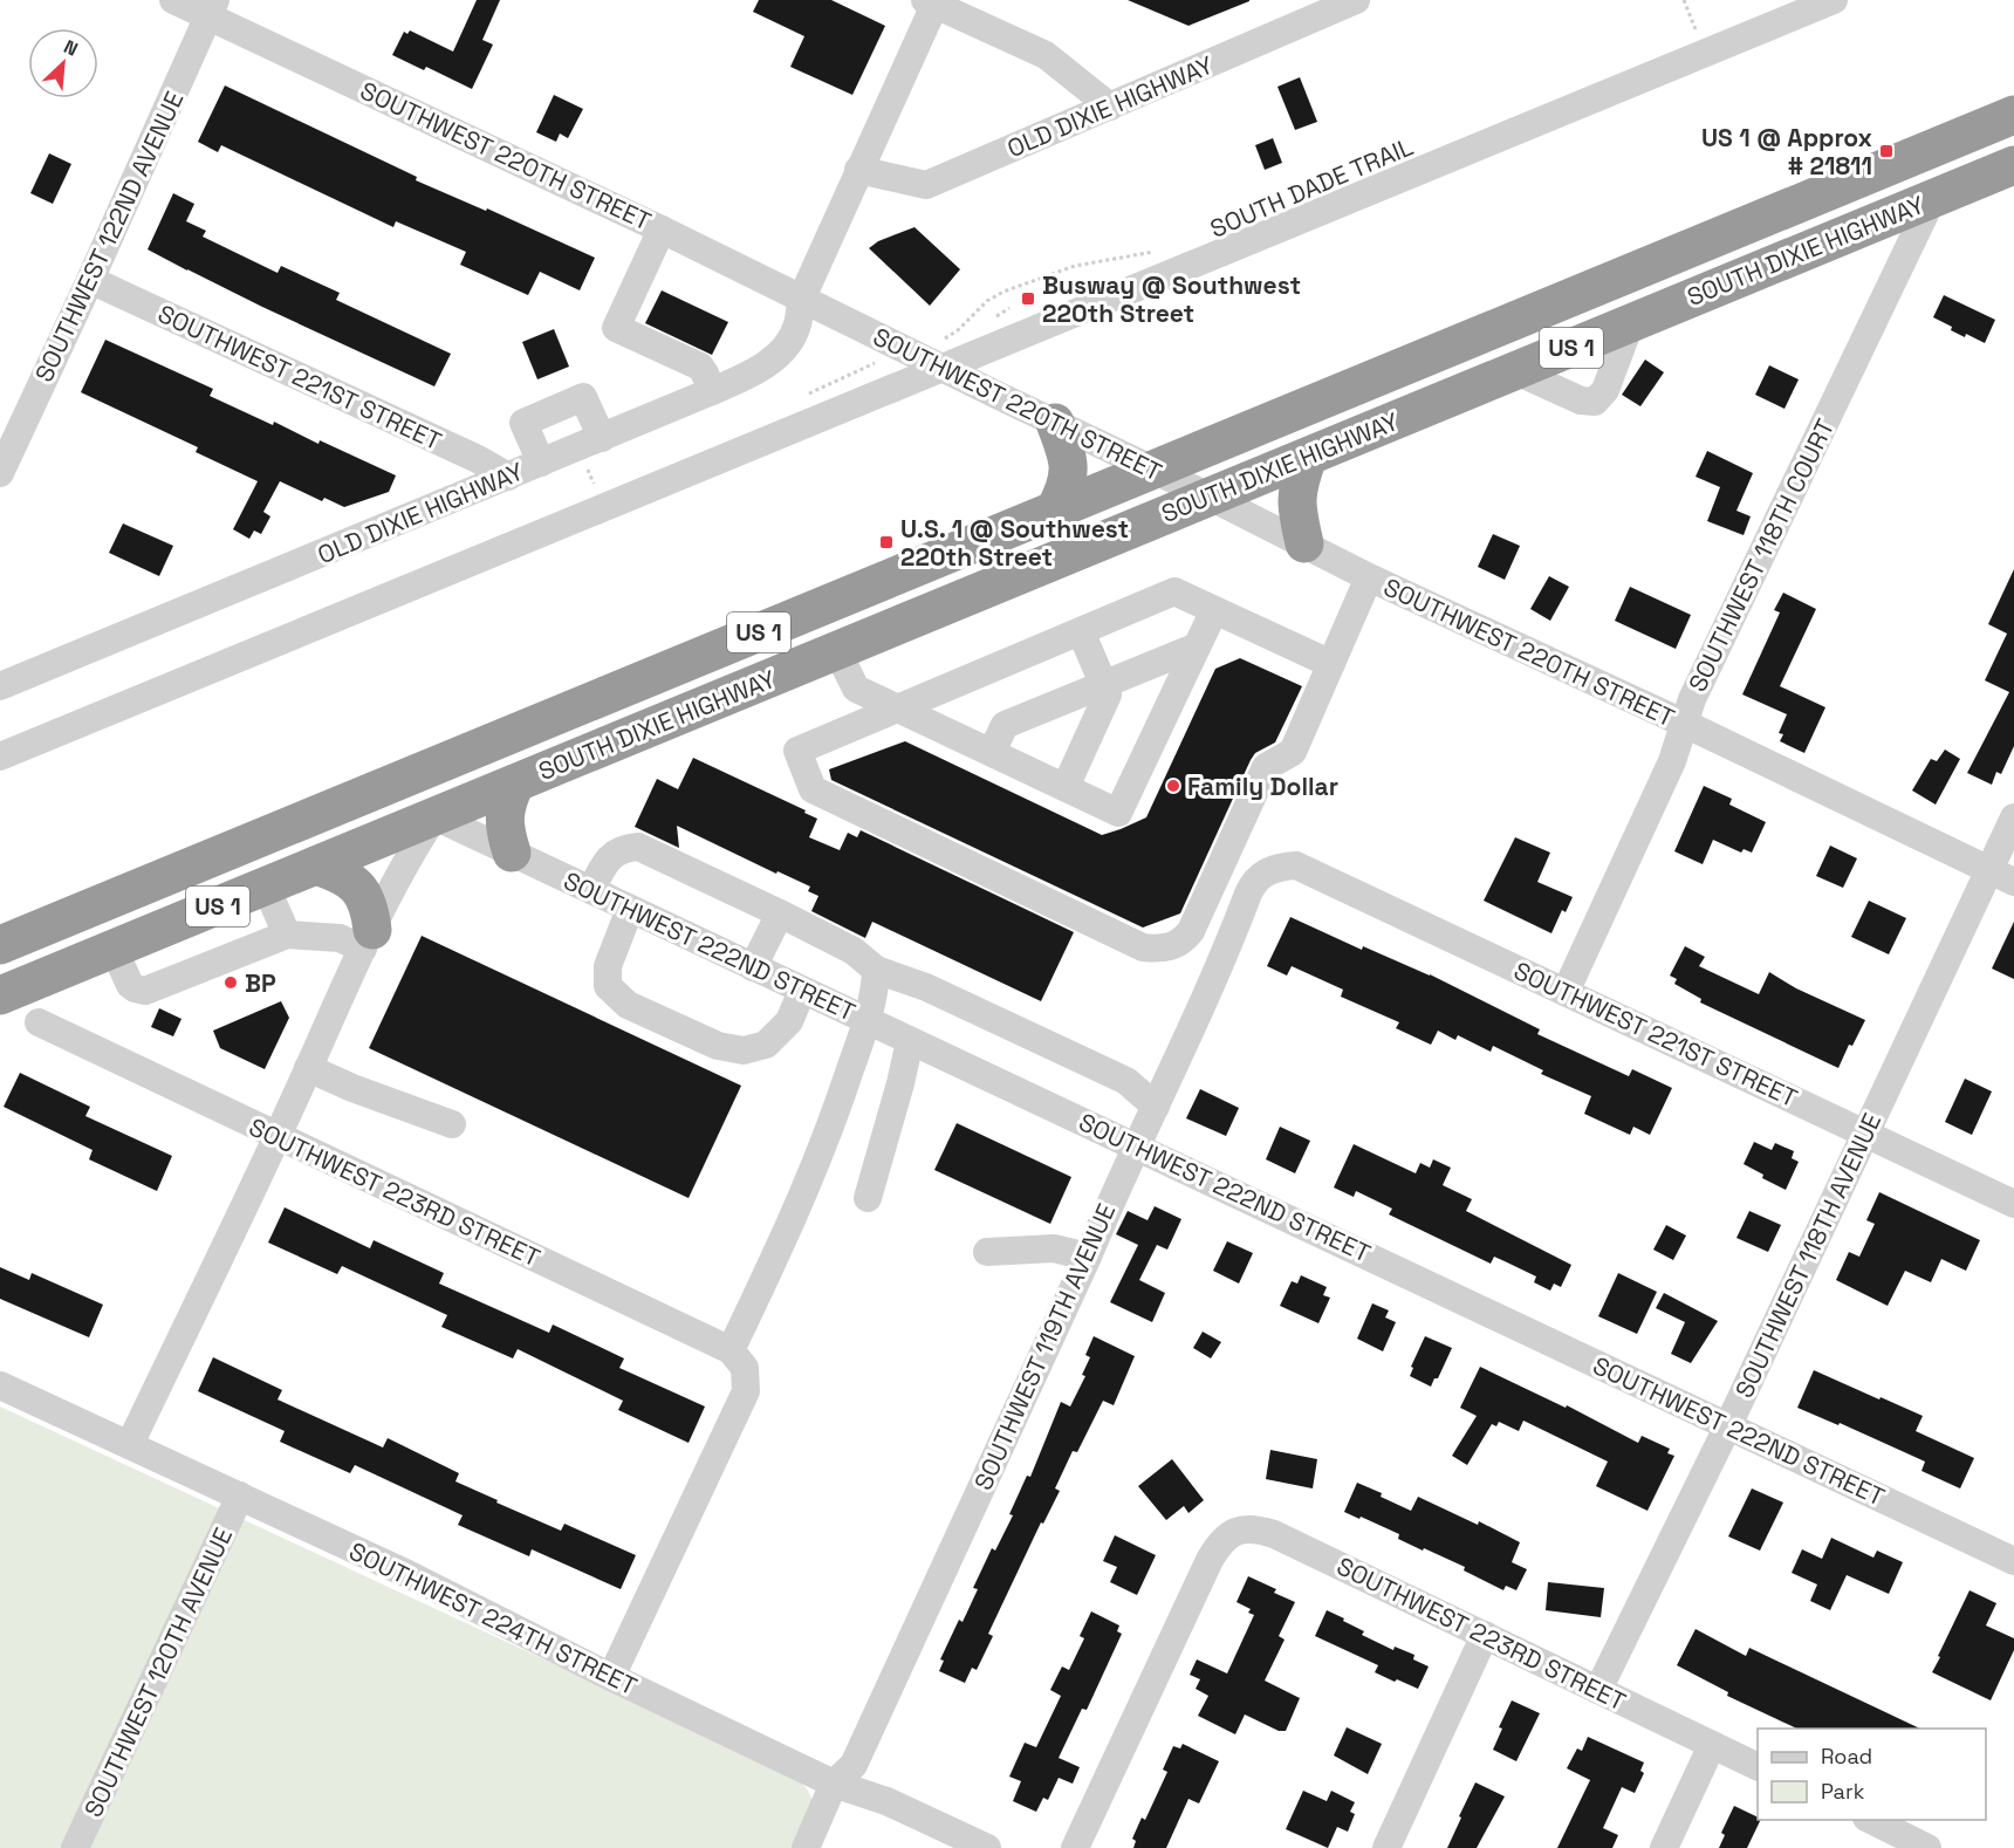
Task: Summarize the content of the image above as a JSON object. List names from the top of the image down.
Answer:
{
  "streets": {
    "highway": ["SOUTH DIXIE HIGHWAY", "US 1"],
    "street": [
      "OLD DIXIE HIGHWAY",
      "SOUTHWEST 220TH STREET",
      "SOUTHWEST 122ND AVENUE",
      "SOUTHWEST 221ST STREET",
      "SOUTHWEST 118TH COURT",
      "SOUTHWEST 222ND STREET",
      "SOUTHWEST 223RD STREET",
      "SOUTHWEST 118TH AVENUE",
      "SOUTHWEST 119TH AVENUE",
      "SOUTHWEST 224TH STREET",
      "SOUTHWEST 120TH AVENUE"
    ]
  },
  "crossings": [
    ["OLD DIXIE HIGHWAY", "SOUTHWEST 220TH STREET"],
    ["OLD DIXIE HIGHWAY", "SOUTHWEST 221ST STREET"],
    ["SOUTHWEST 220TH STREET", "SOUTHWEST 122ND AVENUE"],
    ["SOUTHWEST 220TH STREET", "SOUTH DIXIE HIGHWAY"],
    ["SOUTHWEST 220TH STREET", "SOUTHWEST 118TH COURT"],
    ["SOUTHWEST 220TH STREET", "SOUTHWEST 118TH AVENUE"],
    ["SOUTHWEST 122ND AVENUE", "SOUTHWEST 221ST STREET"],
    ["SOUTH DIXIE HIGHWAY", "SOUTHWEST 118TH COURT"],
    ["SOUTH DIXIE HIGHWAY", "SOUTHWEST 222ND STREET"],
    ["SOUTHWEST 221ST STREET", "SOUTHWEST 118TH COURT"],
    ["SOUTHWEST 221ST STREET", "SOUTHWEST 118TH AVENUE"],
    ["SOUTHWEST 221ST STREET", "SOUTHWEST 119TH AVENUE"],
    ["SOUTHWEST 222ND STREET", "SOUTHWEST 118TH AVENUE"],
    ["SOUTHWEST 222ND STREET", "SOUTHWEST 119TH AVENUE"],
    ["SOUTHWEST 223RD STREET", "SOUTHWEST 118TH AVENUE"],
    ["SOUTHWEST 119TH AVENUE", "SOUTHWEST 224TH STREET"],
    ["SOUTHWEST 224TH STREET", "SOUTHWEST 120TH AVENUE"]
  ],
  "places": {
    "transit": ["US 1 @ Approx # 21811", "Busway @ Southwest 220th Street", "U.S. 1 @ Southwest 220th Street"],
    "other": ["Family Dollar", "BP"]
  },
  "legend": ["Road", "Park"],
  "north": "top right"
}
